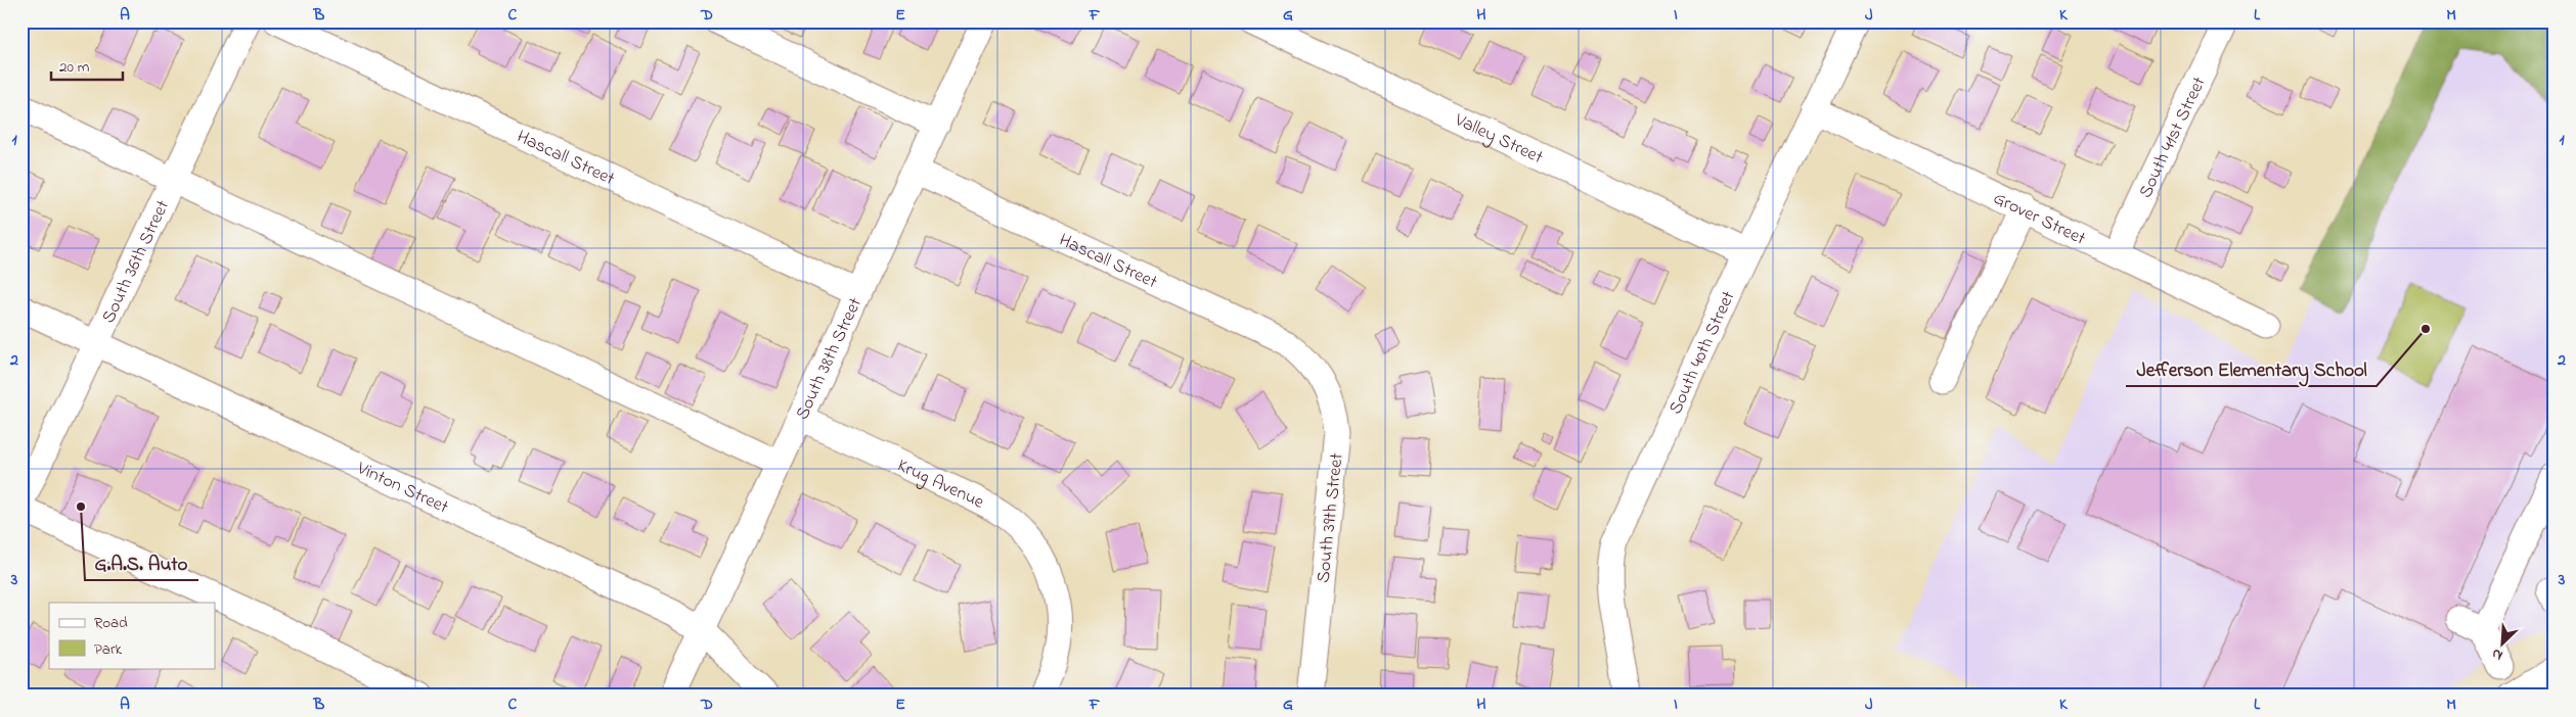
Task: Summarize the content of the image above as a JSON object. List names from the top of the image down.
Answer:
{
  "streets": {
    "street": [
      "Valley Street",
      "South 41st Street",
      "Hascall Street",
      "Grover Street",
      "South 36th Street",
      "South 40th Street",
      "South 38th Street",
      "Krug Avenue",
      "Vinton Street",
      "South 39th Street"
    ]
  },
  "crossings": [
    ["Valley Street", "South 40th Street"],
    ["South 41st Street", "Grover Street"],
    ["Hascall Street", "South 38th Street"],
    ["Hascall Street", "South 39th Street"],
    ["Grover Street", "South 40th Street"],
    ["South 36th Street", "Vinton Street"],
    ["South 38th Street", "Krug Avenue"],
    ["South 38th Street", "Vinton Street"]
  ],
  "places": ["Jefferson Elementary School", "G.A.S. Auto"],
  "legend": ["Road", "Park"],
  "scale_bar": "20 m",
  "north": "bottom left",
  "grid": {
    "columns": [
      "A",
      "B",
      "C",
      "D",
      "E",
      "F",
      "G",
      "H",
      "I",
      "J",
      "K",
      "L",
      "M"
    ],
    "rows": ["1", "2", "3"]
  }
}
